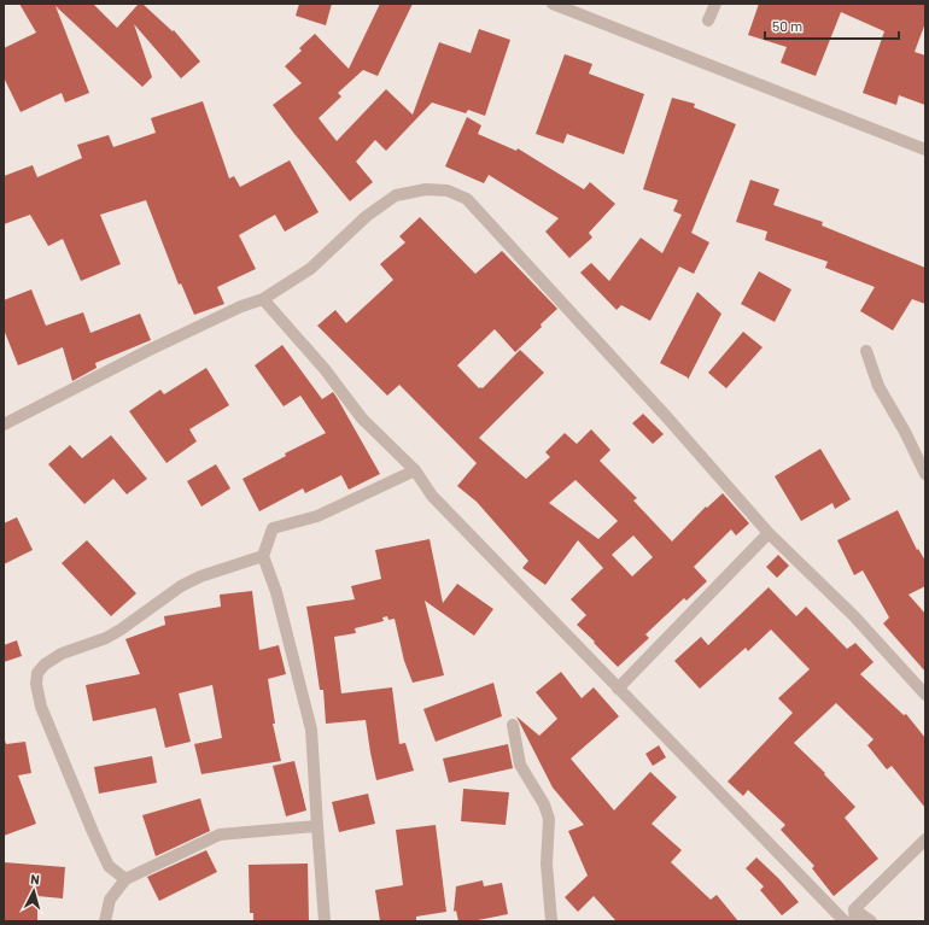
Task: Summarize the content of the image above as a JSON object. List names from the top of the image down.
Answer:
{
  "scale_bar": "50 m",
  "north": "top"
}
